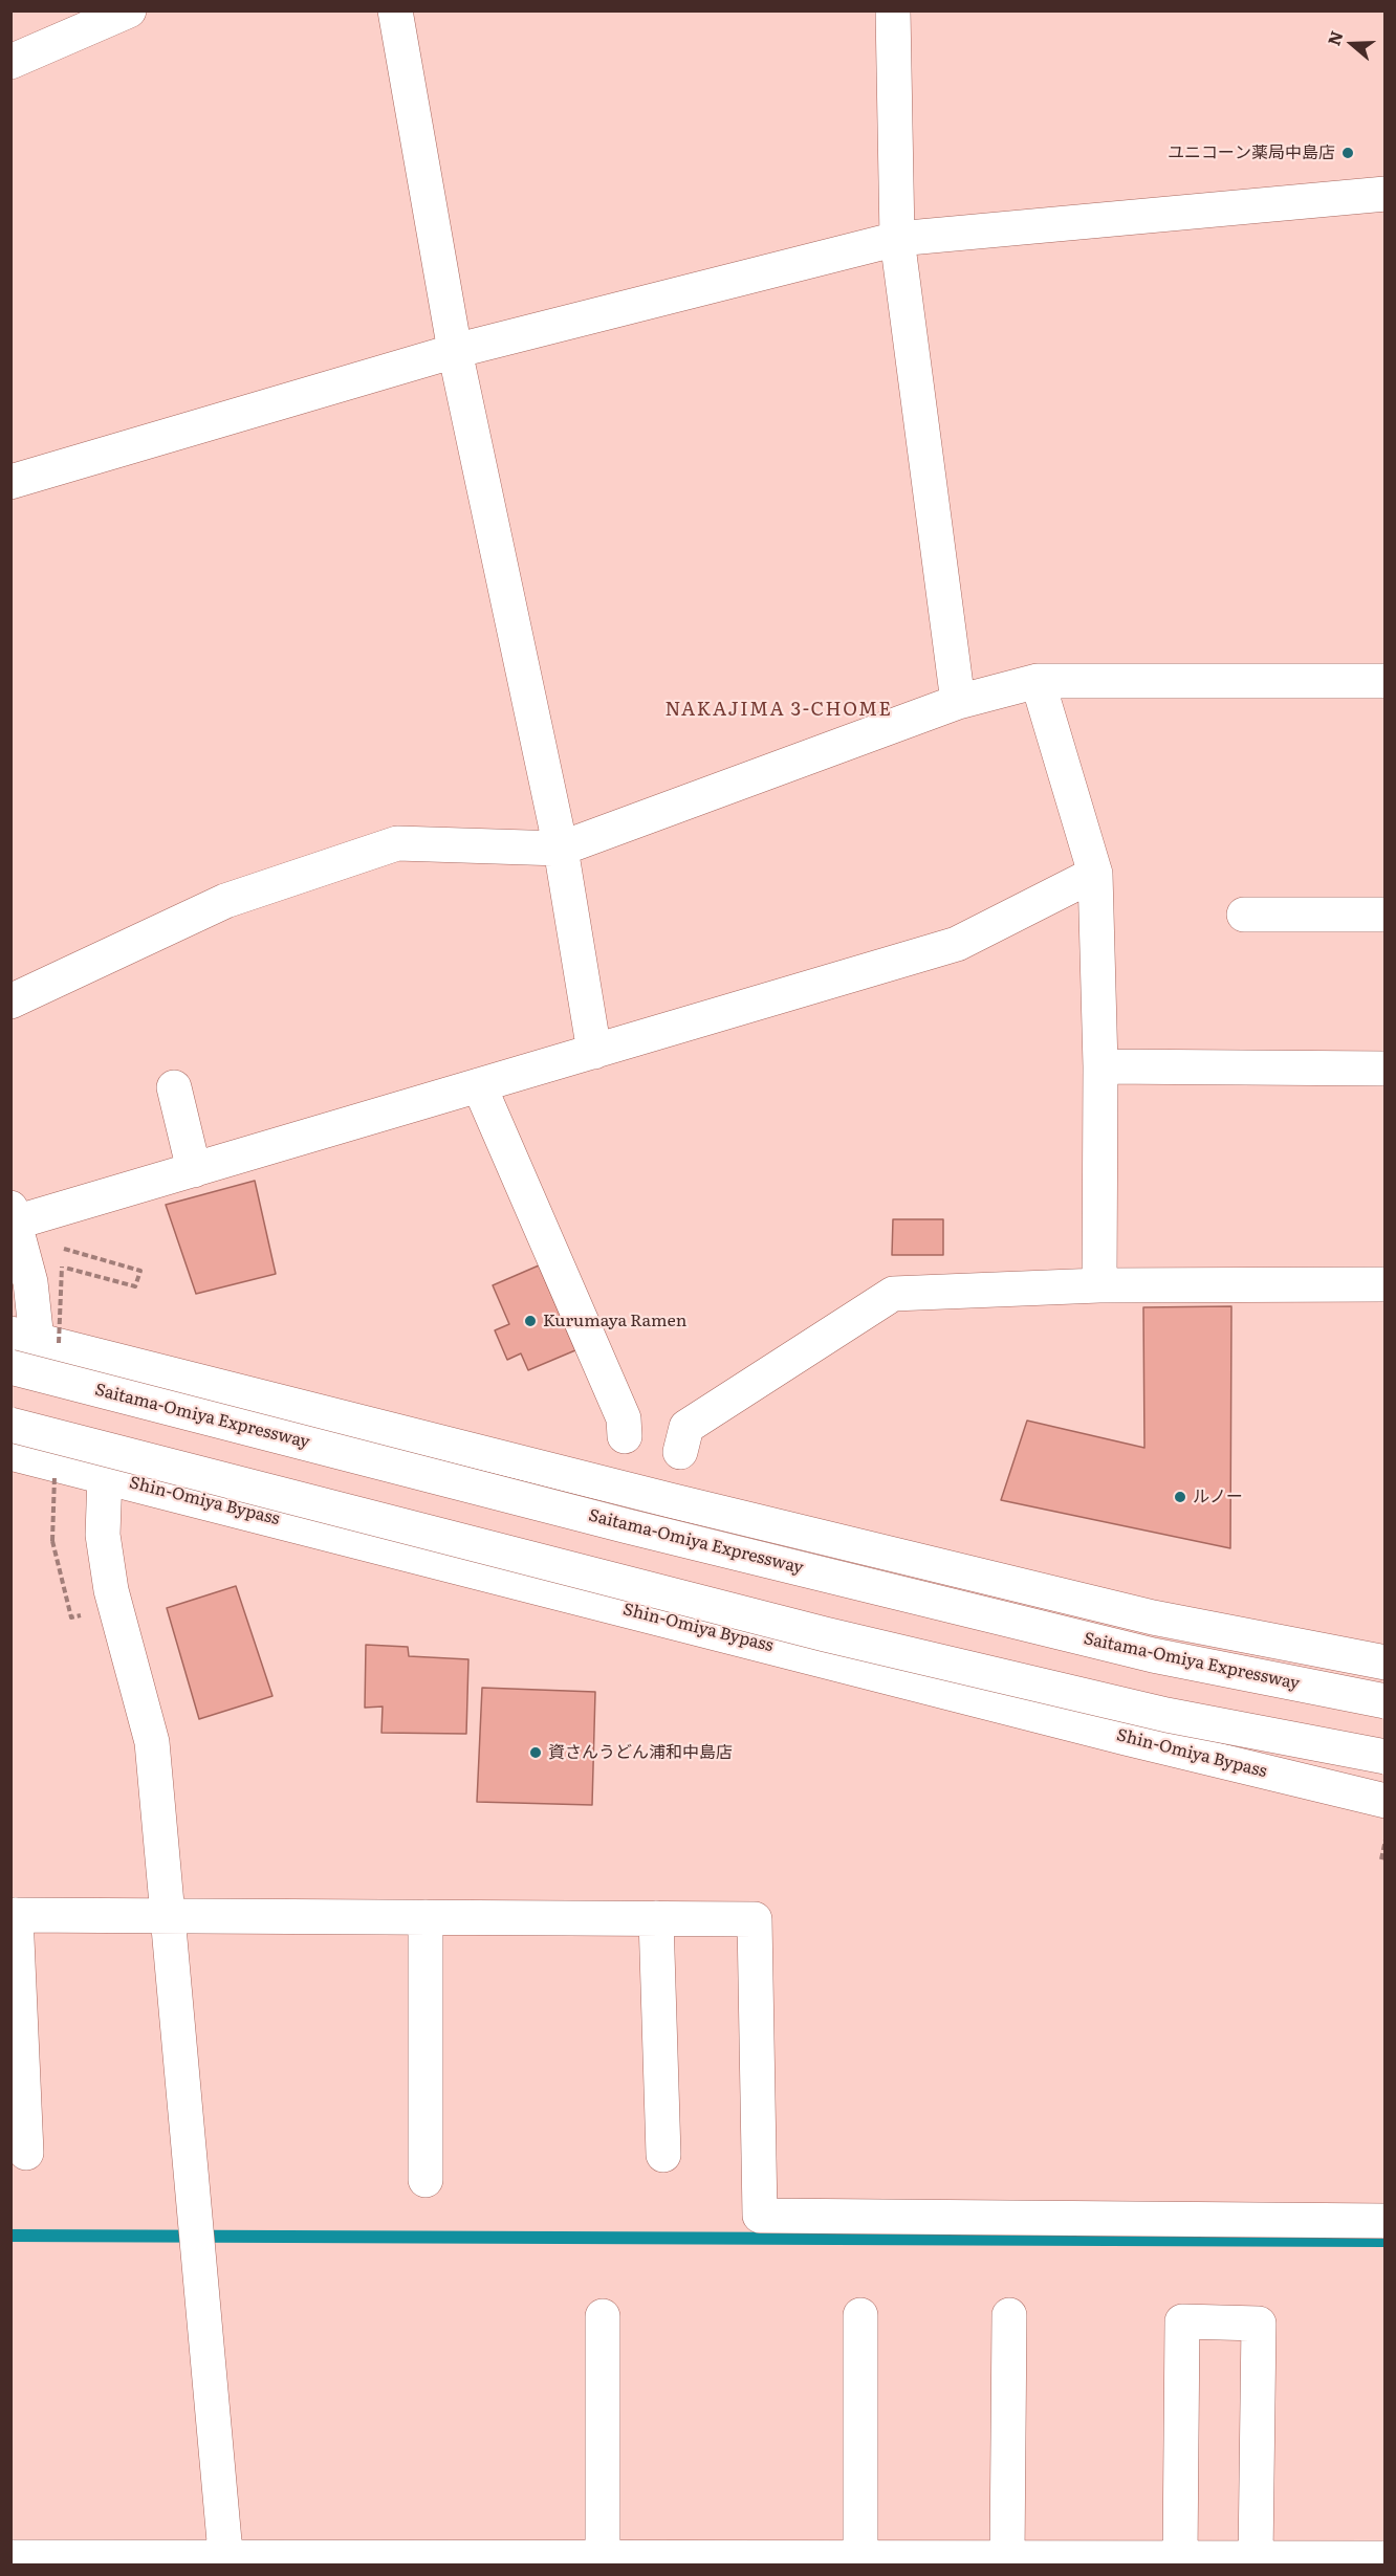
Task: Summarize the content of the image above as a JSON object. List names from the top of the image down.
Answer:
{
  "streets": {
    "main road": ["Saitama-Omiya Expressway", "Shin-Omiya Bypass"]
  },
  "districts": ["NAKAJIMA 3-CHOME"],
  "places": [
    "ユニコーン薬局中島店",
    "Kurumaya Ramen",
    "ルノー",
    "資さんうどん浦和中島店"
  ],
  "north": "left"
}
